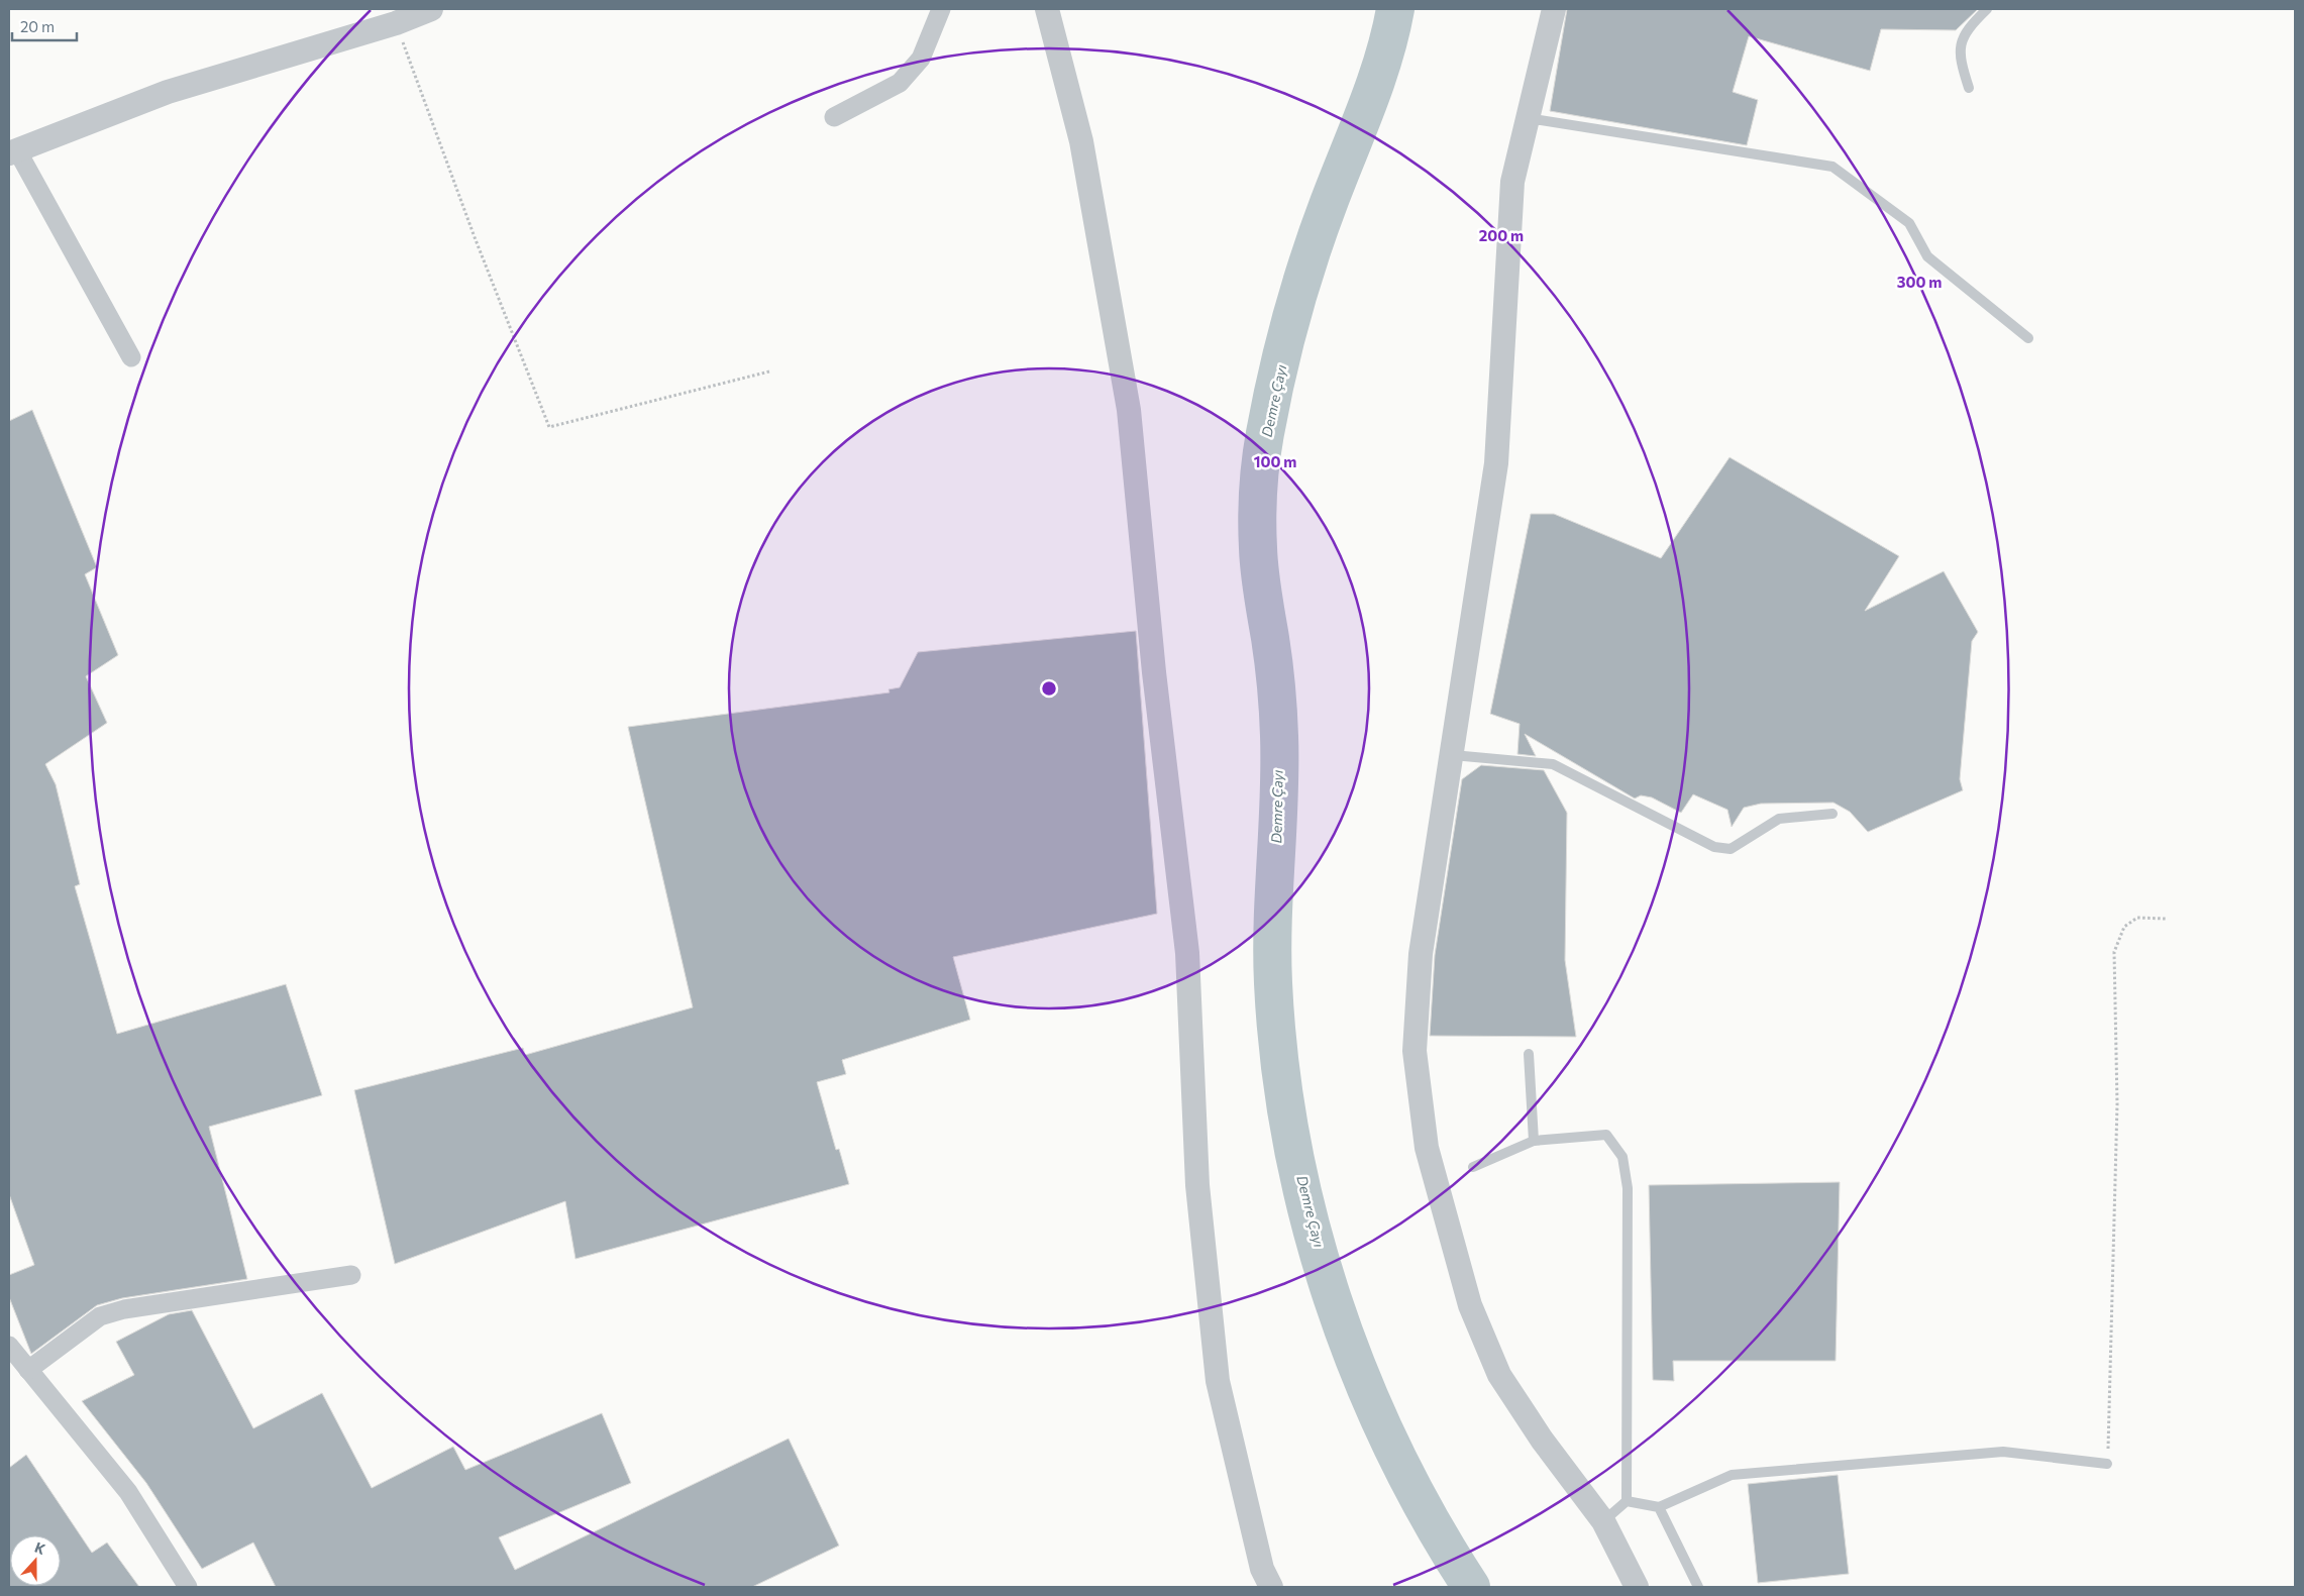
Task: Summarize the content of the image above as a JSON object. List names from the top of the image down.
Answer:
{
  "water": ["Demre Çayı"],
  "scale_bar": "20 m",
  "north": "top",
  "rings": ["200 m", "300 m", "100 m"]
}
